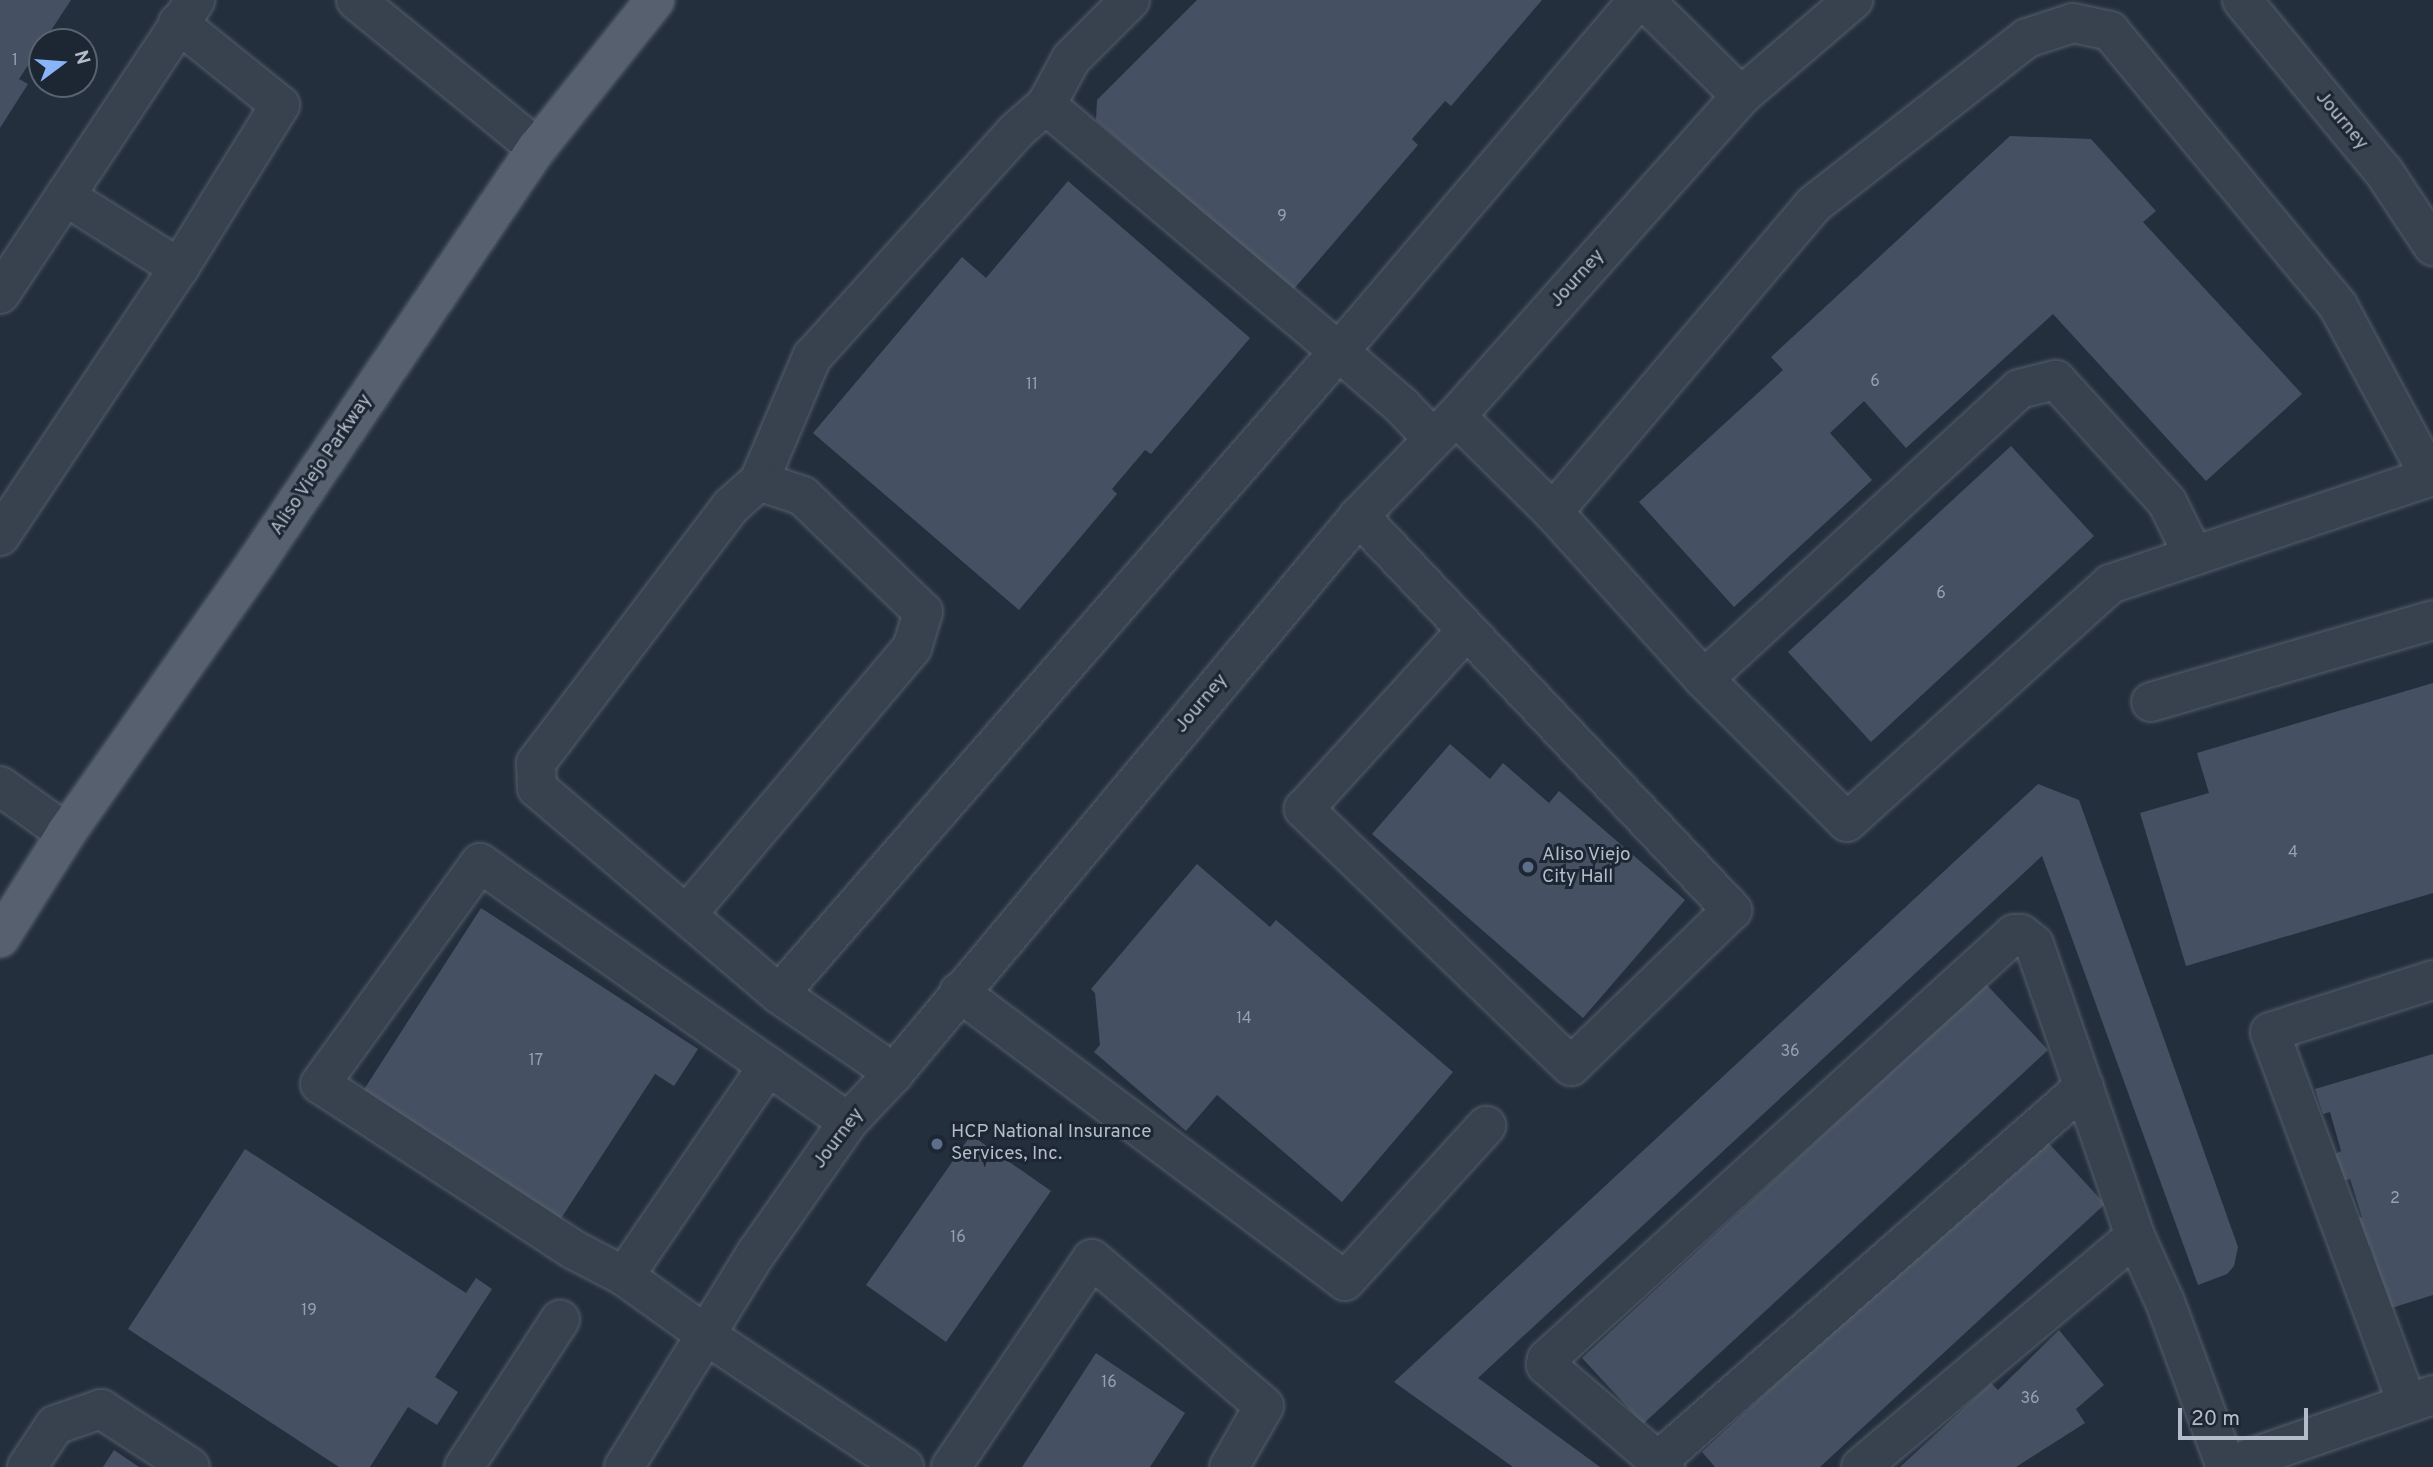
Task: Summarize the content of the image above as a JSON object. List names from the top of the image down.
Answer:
{
  "streets": {
    "main road": ["Aliso Viejo Parkway"],
    "street": ["Journey"]
  },
  "places": ["Aliso Viejo City Hall", "HCP National Insurance Services, Inc."],
  "house_numbers": [
    "1",
    "9",
    "6",
    "11",
    "6",
    "4",
    "14",
    "36",
    "17",
    "2",
    "16",
    "19",
    "16",
    "36"
  ],
  "scale_bar": "20 m",
  "north": "right"
}
